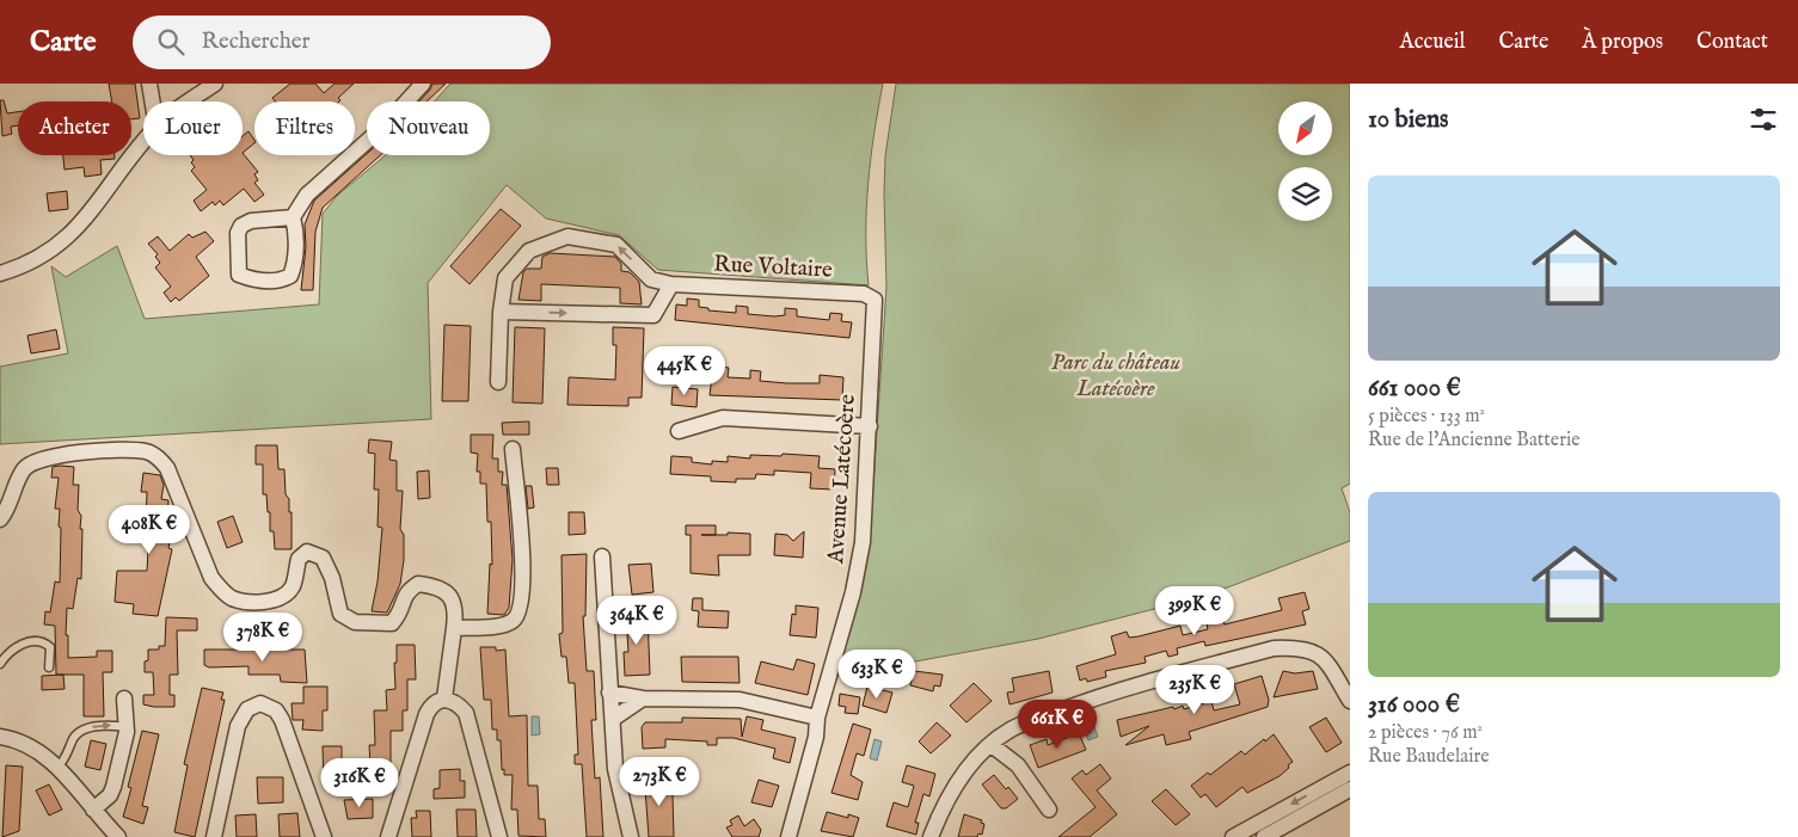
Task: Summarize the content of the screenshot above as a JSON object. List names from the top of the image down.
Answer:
{
  "streets": {
    "street": ["Rue Voltaire", "Avenue Latécoère"]
  },
  "crossings": [
    ["Rue Voltaire", "Avenue Latécoère"]
  ],
  "parks": ["Parc du château Latécoère"],
  "north": "bottom left",
  "page": {
    "header": "Carte",
    "search": "Rechercher",
    "nav": [
      "Accueil",
      "Carte",
      "À propos",
      "Contact"
    ],
    "heading": "10 biens",
    "chip": [
      "Acheter",
      "Louer",
      "Filtres",
      "Nouveau"
    ],
    "list": [
      {
        "name": "661 000 €",
        "note": "5 pièces · 133 m² · Rue de l'Ancienne Batterie"
      },
      {
        "name": "316 000 €",
        "note": "2 pièces · 76 m² · Rue Baudelaire"
      }
    ],
    "price": [
      "445K €",
      "408K €",
      "399K €",
      "364K €",
      "378K €",
      "633K €",
      "235K €",
      "661K €",
      "273K €",
      "316K €"
    ]
  }
}
